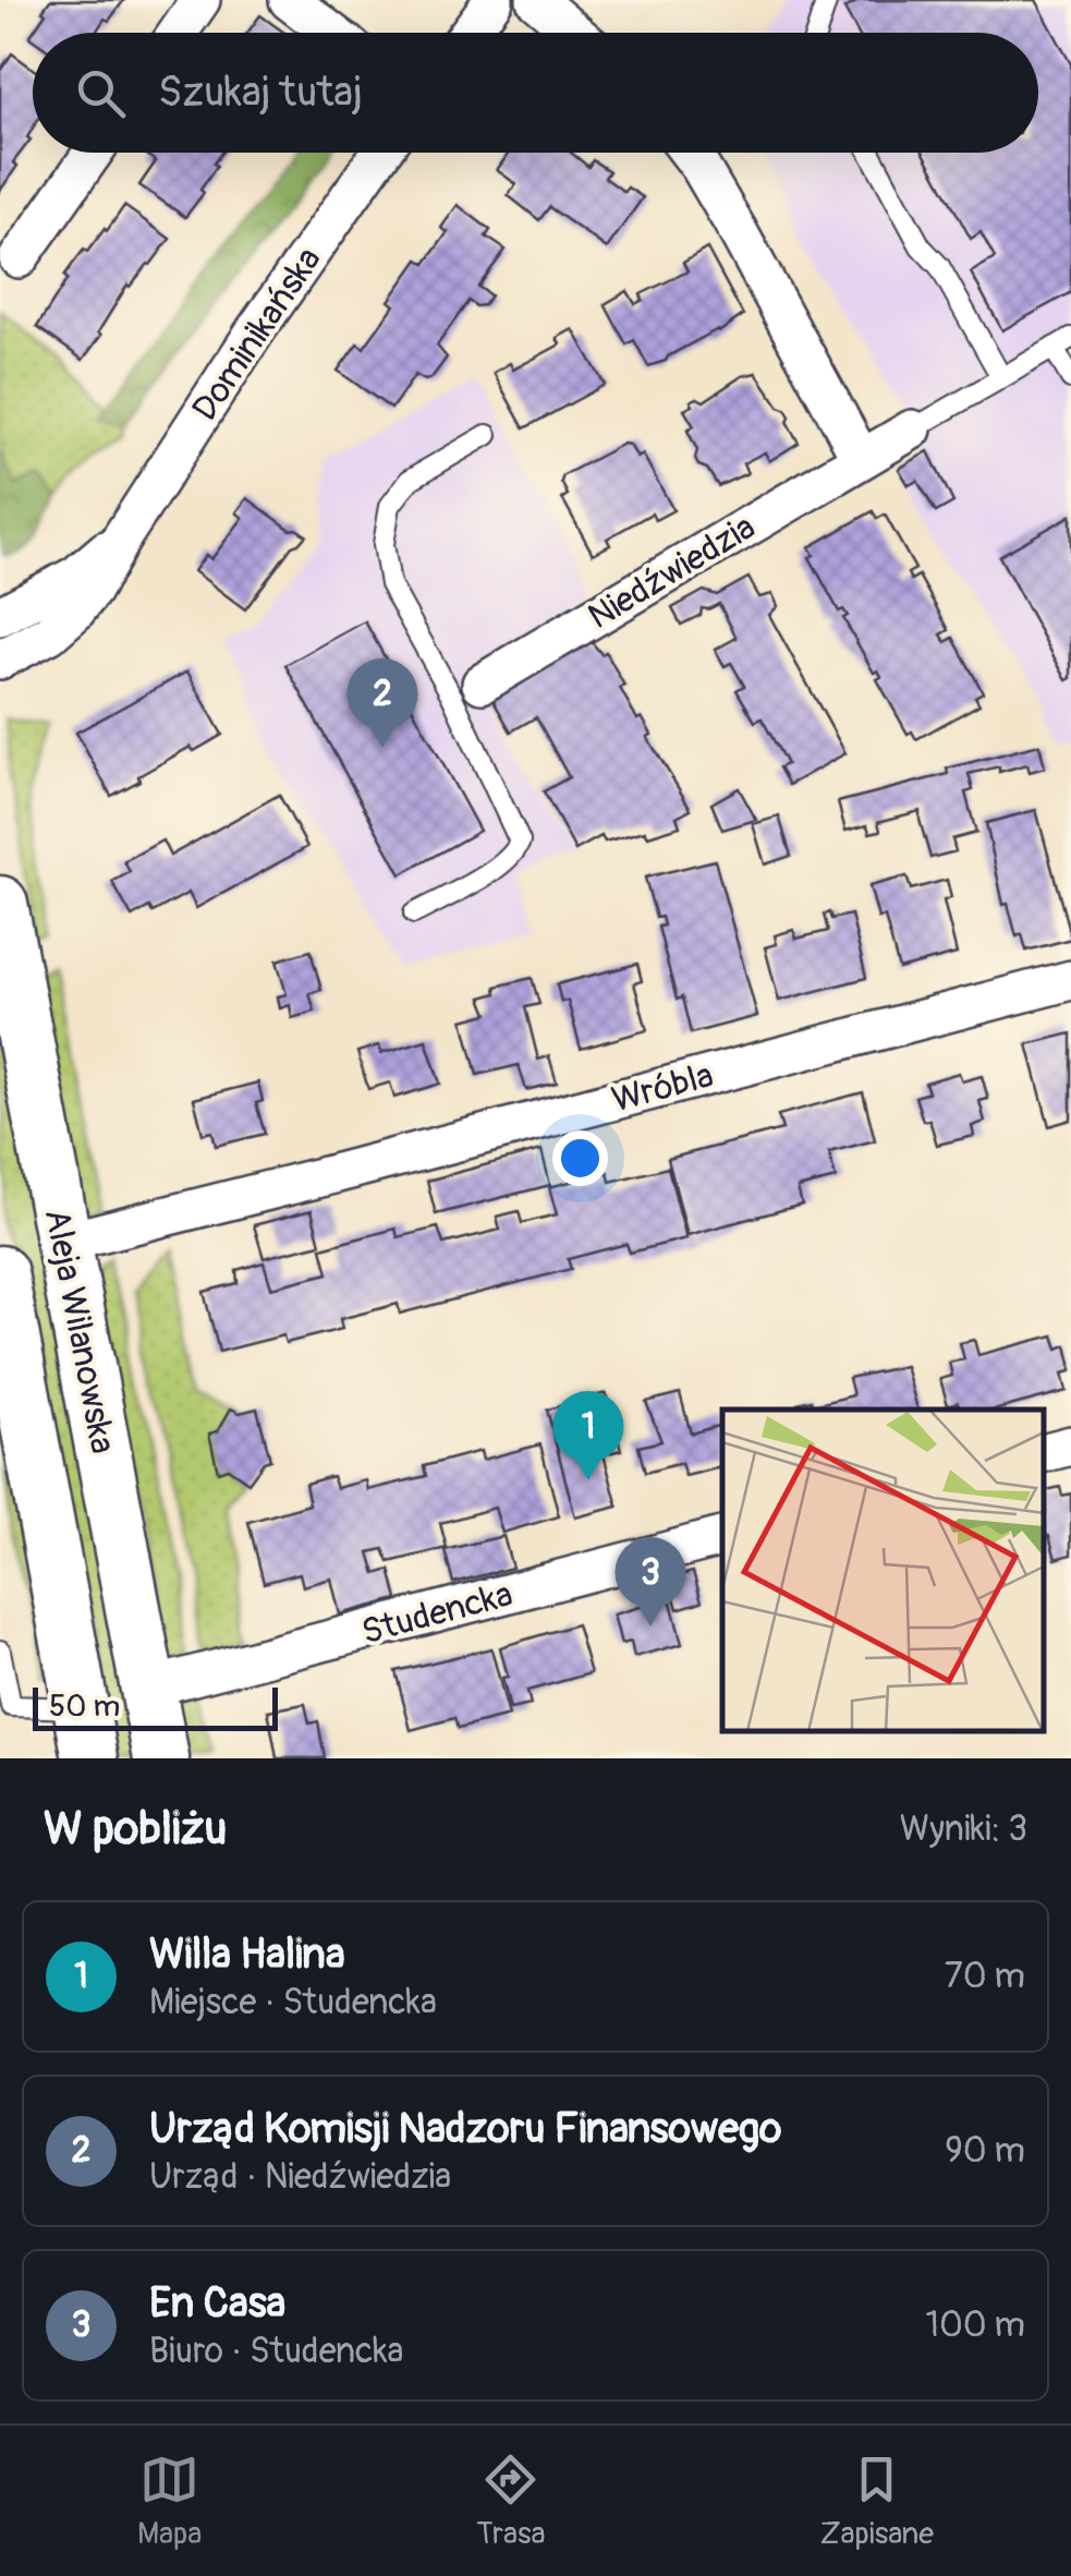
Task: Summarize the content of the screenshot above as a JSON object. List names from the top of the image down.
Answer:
{
  "streets": {
    "main road": ["Aleja Wilanowska"],
    "street": [
      "Dominikańska",
      "Niedźwiedzia",
      "Wróbla",
      "Studencka"
    ]
  },
  "crossings": [
    ["Wróbla", "Aleja Wilanowska"],
    ["Aleja Wilanowska", "Studencka"]
  ],
  "scale_bar": "50 m",
  "page": {
    "search": "Szukaj tutaj",
    "pins": ["2", "1", "3"],
    "scale": "50 m",
    "heading": ["W pobliżu", "Wyniki: 3"],
    "list": [
      {
        "mark": "1",
        "name": "Willa Halina",
        "note": "Miejsce · Studencka",
        "value": "70 m"
      },
      {
        "mark": "2",
        "name": "Urząd Komisji Nadzoru Finansowego",
        "note": "Urząd · Niedźwiedzia",
        "value": "90 m"
      },
      {
        "mark": "3",
        "name": "En Casa",
        "note": "Biuro · Studencka",
        "value": "100 m"
      }
    ],
    "nav": ["Mapa", "Trasa", "Zapisane"]
  }
}
